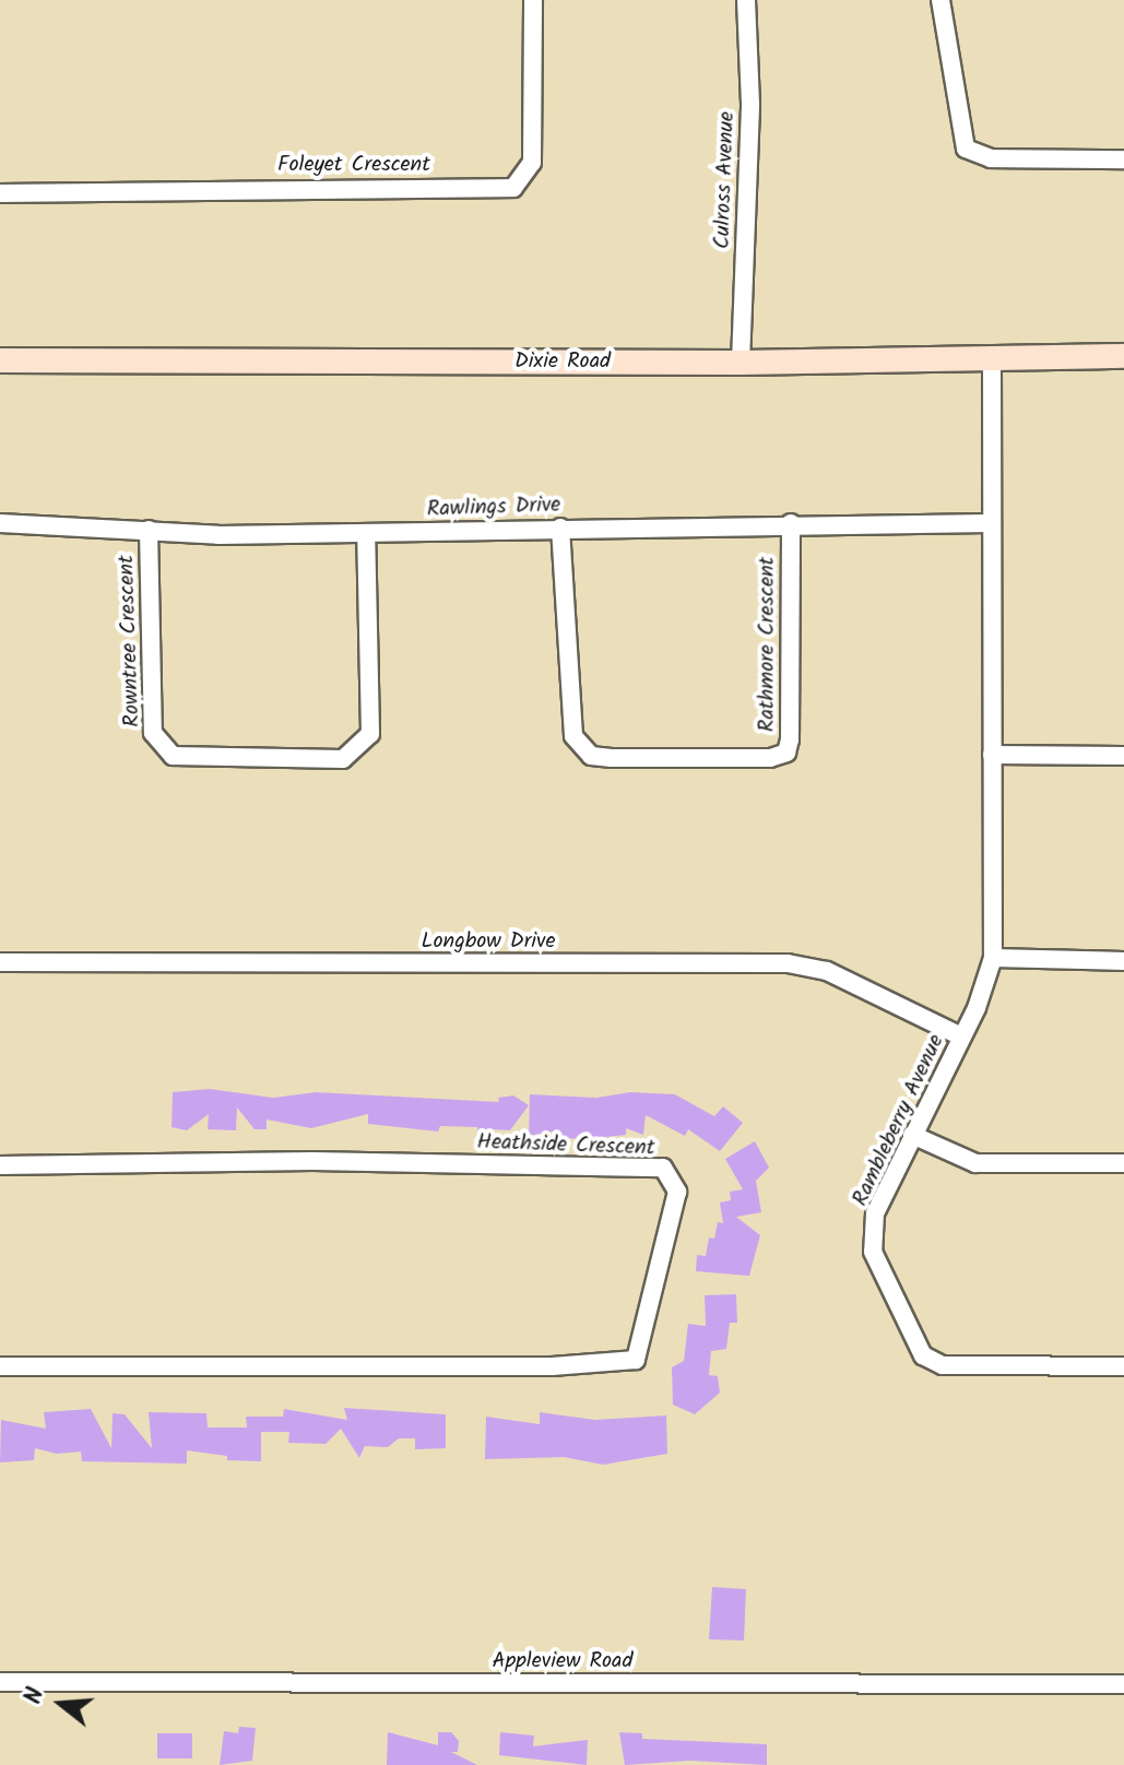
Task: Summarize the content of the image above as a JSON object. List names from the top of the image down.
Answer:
{
  "streets": {
    "street": [
      "Foleyet Crescent",
      "Culross Avenue",
      "Dixie Road",
      "Rawlings Drive",
      "Rowntree Crescent",
      "Rathmore Crescent",
      "Longbow Drive",
      "Rambleberry Avenue",
      "Heathside Crescent",
      "Appleview Road"
    ]
  },
  "crossings": [
    ["Culross Avenue", "Dixie Road"],
    ["Dixie Road", "Rambleberry Avenue"],
    ["Rawlings Drive", "Rowntree Crescent"],
    ["Rawlings Drive", "Rathmore Crescent"],
    ["Rawlings Drive", "Rambleberry Avenue"],
    ["Longbow Drive", "Rambleberry Avenue"]
  ],
  "north": "left"
}
